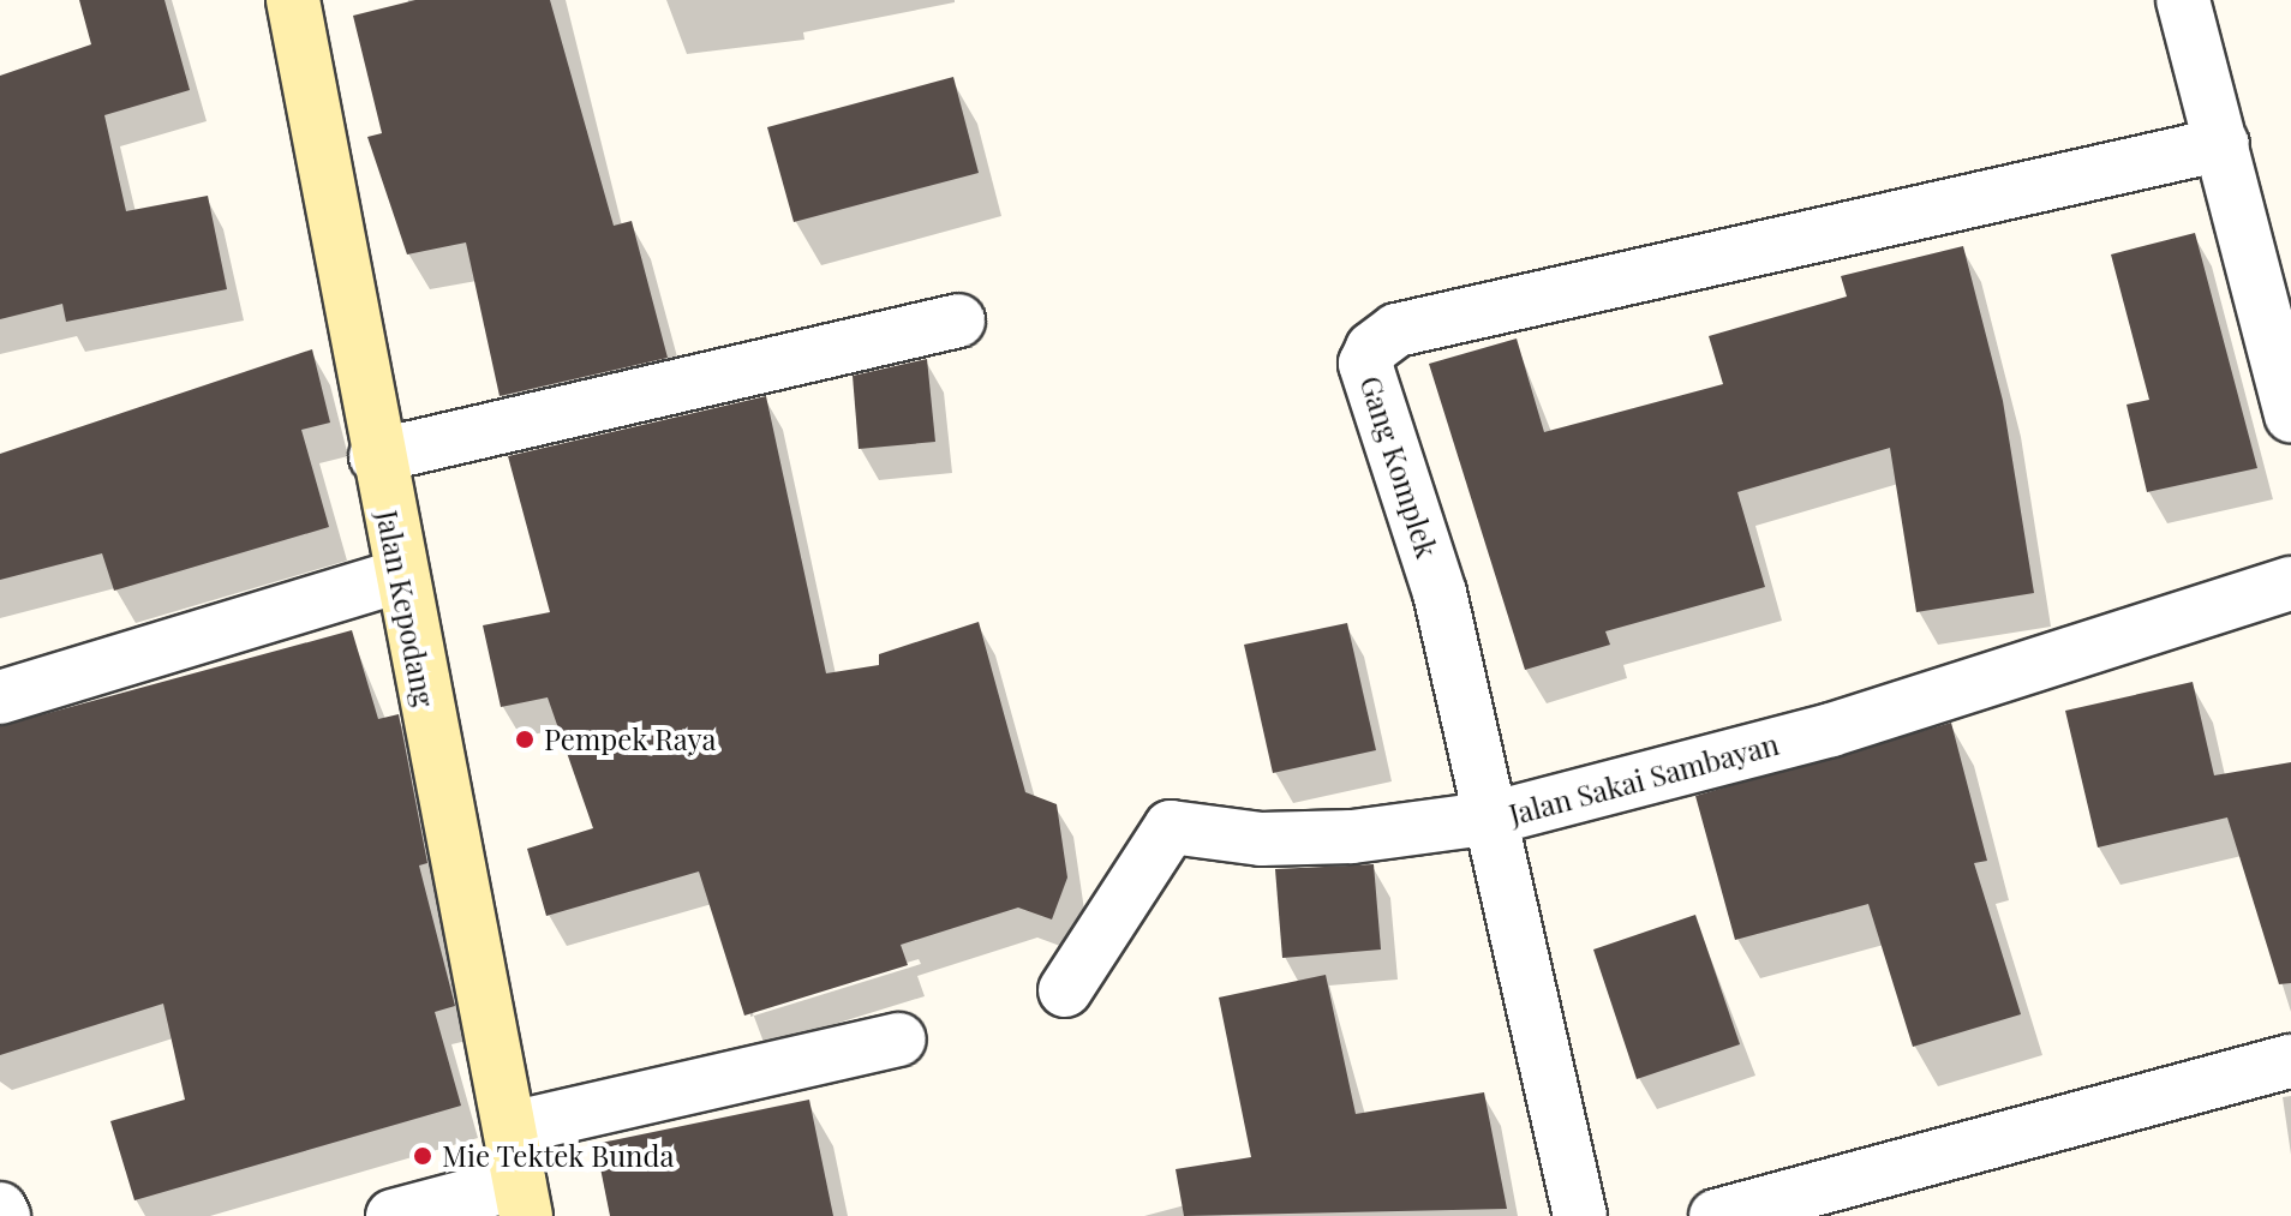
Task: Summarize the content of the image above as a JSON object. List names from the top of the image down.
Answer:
{
  "streets": {
    "street": ["Gang Komplek", "Jalan Kepodang", "Jalan Sakai Sambayan"]
  },
  "crossings": [
    ["Gang Komplek", "Jalan Sakai Sambayan"]
  ],
  "places": ["Pempek Raya", "Mie Tektek Bunda"]
}
